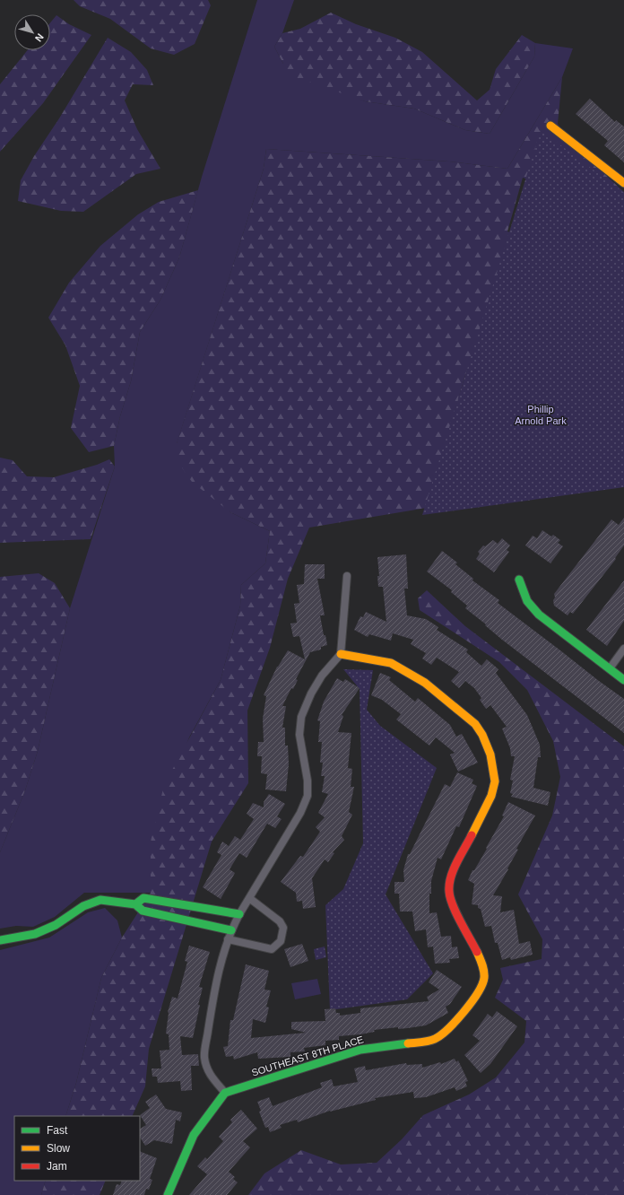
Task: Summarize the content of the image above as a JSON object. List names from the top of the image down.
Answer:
{
  "streets": {
    "street": ["SOUTHEAST 8TH PLACE"]
  },
  "parks": ["Phillip Arnold Park"],
  "legend": ["Fast", "Slow", "Jam"],
  "north": "bottom right"
}
